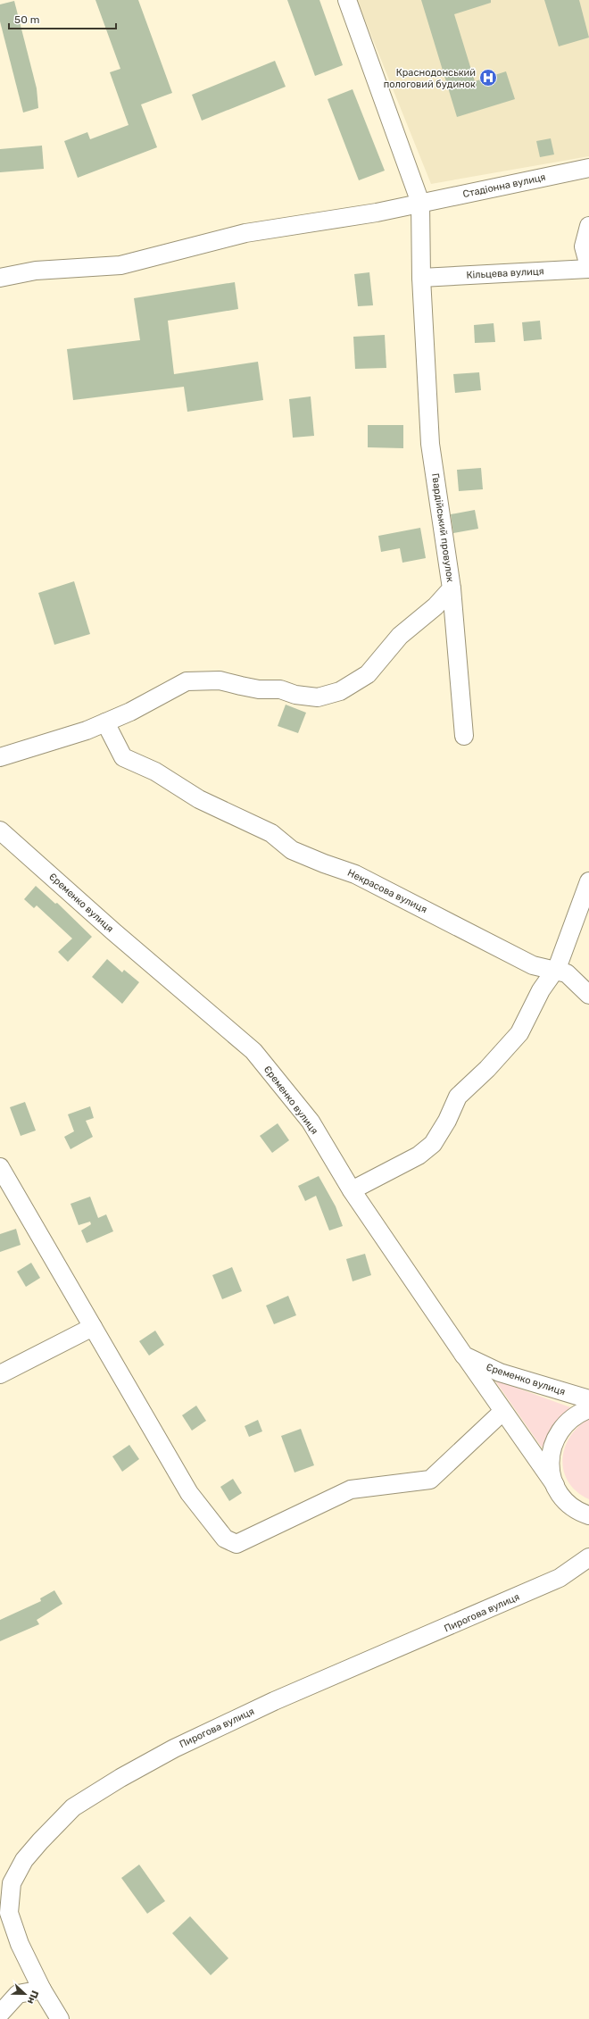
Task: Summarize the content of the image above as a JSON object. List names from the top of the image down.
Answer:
{
  "streets": {
    "street": [
      "Стадіонна вулиця",
      "Кільцева вулиця",
      "Гвардійський провулок",
      "Некрасова вулиця",
      "Єременко вулиця",
      "Пирогова вулиця"
    ]
  },
  "crossings": [
    ["Стадіонна вулиця", "Гвардійський провулок"],
    ["Кільцева вулиця", "Гвардійський провулок"],
    ["Гвардійський провулок", "Некрасова вулиця"]
  ],
  "places": {
    "hospital": ["Краснодонський пологовий будинок"]
  },
  "scale_bar": "50 m",
  "north": "right"
}
